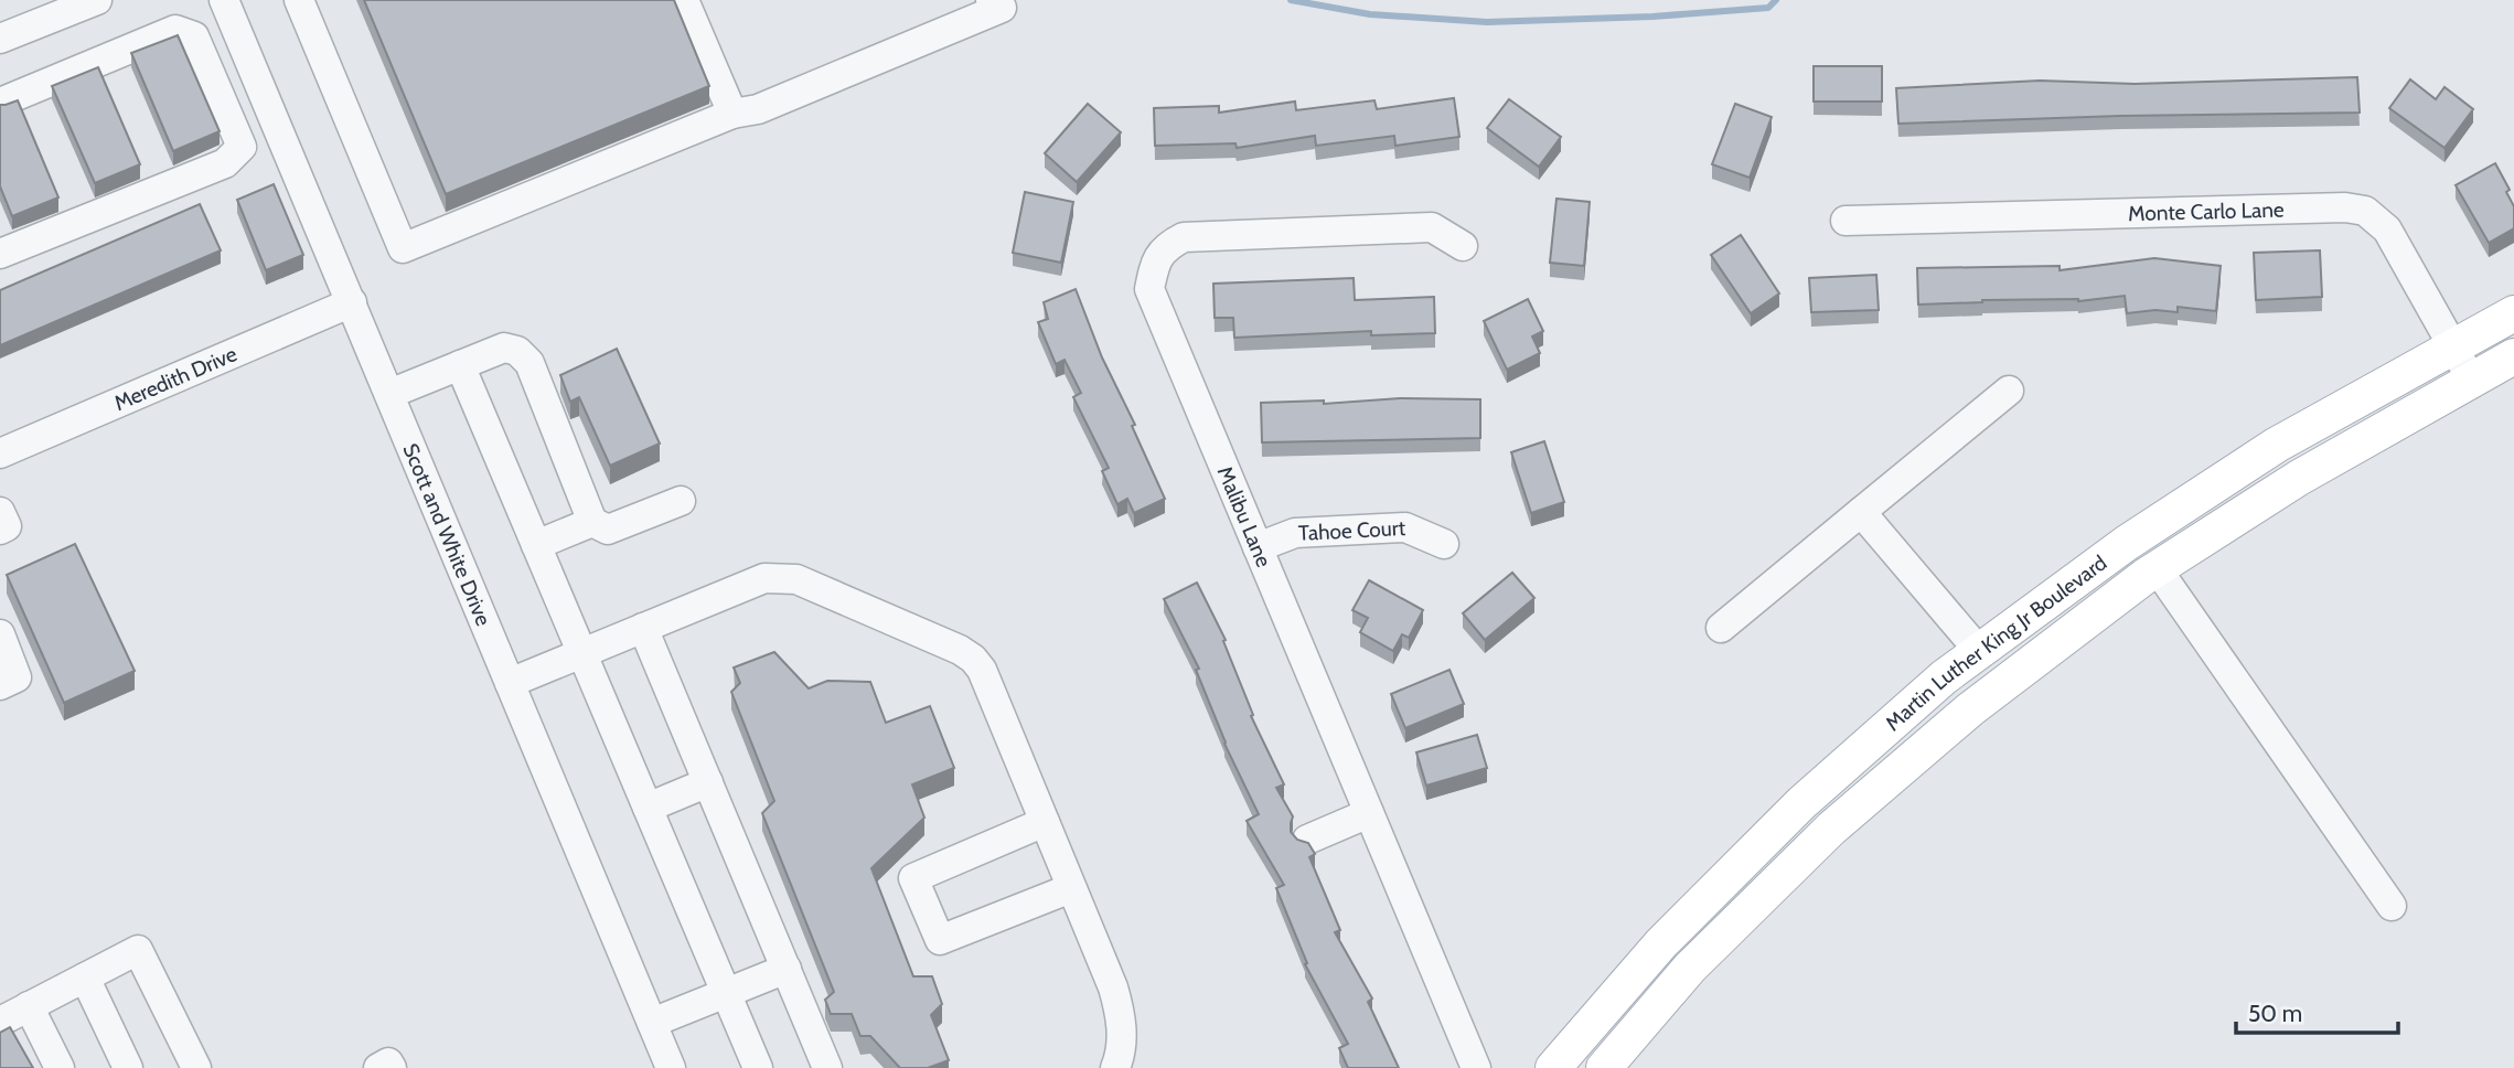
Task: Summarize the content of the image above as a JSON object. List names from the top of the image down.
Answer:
{
  "streets": {
    "main road": ["Martin Luther King Jr Boulevard"],
    "street": [
      "Monte Carlo Lane",
      "Meredith Drive",
      "Malibu Lane",
      "Scott and White Drive",
      "Tahoe Court"
    ]
  },
  "crossings": [
    ["Monte Carlo Lane", "Martin Luther King Jr Boulevard"],
    ["Meredith Drive", "Scott and White Drive"],
    ["Malibu Lane", "Tahoe Court"]
  ],
  "scale_bar": "50 m"
}
